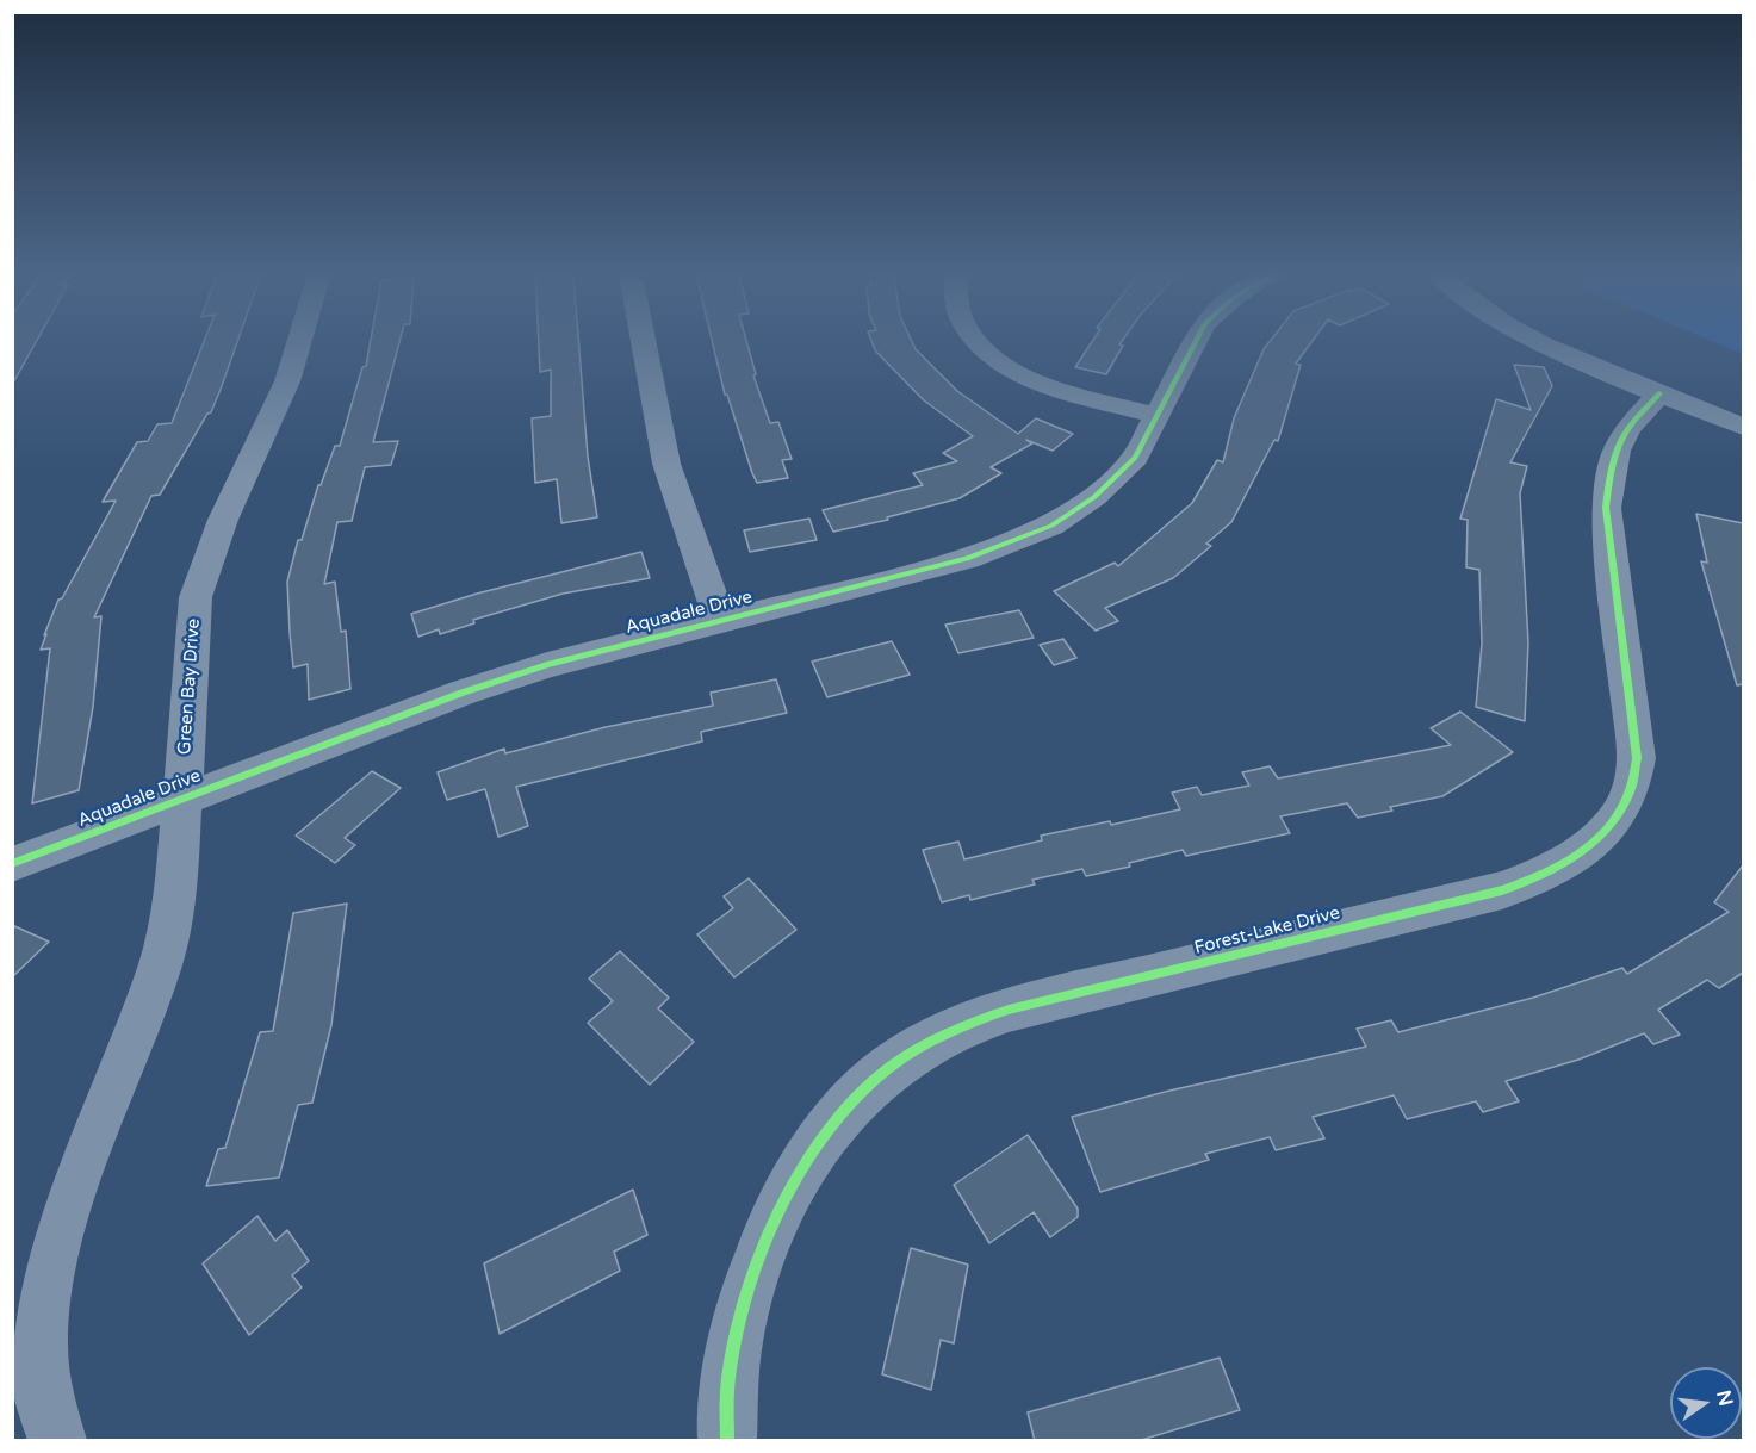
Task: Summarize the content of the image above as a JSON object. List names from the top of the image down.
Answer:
{
  "streets": {
    "street": ["Aquadale Drive", "Green Bay Drive", "Forest-Lake Drive"]
  },
  "crossings": [
    ["Aquadale Drive", "Green Bay Drive"]
  ],
  "north": "right"
}
